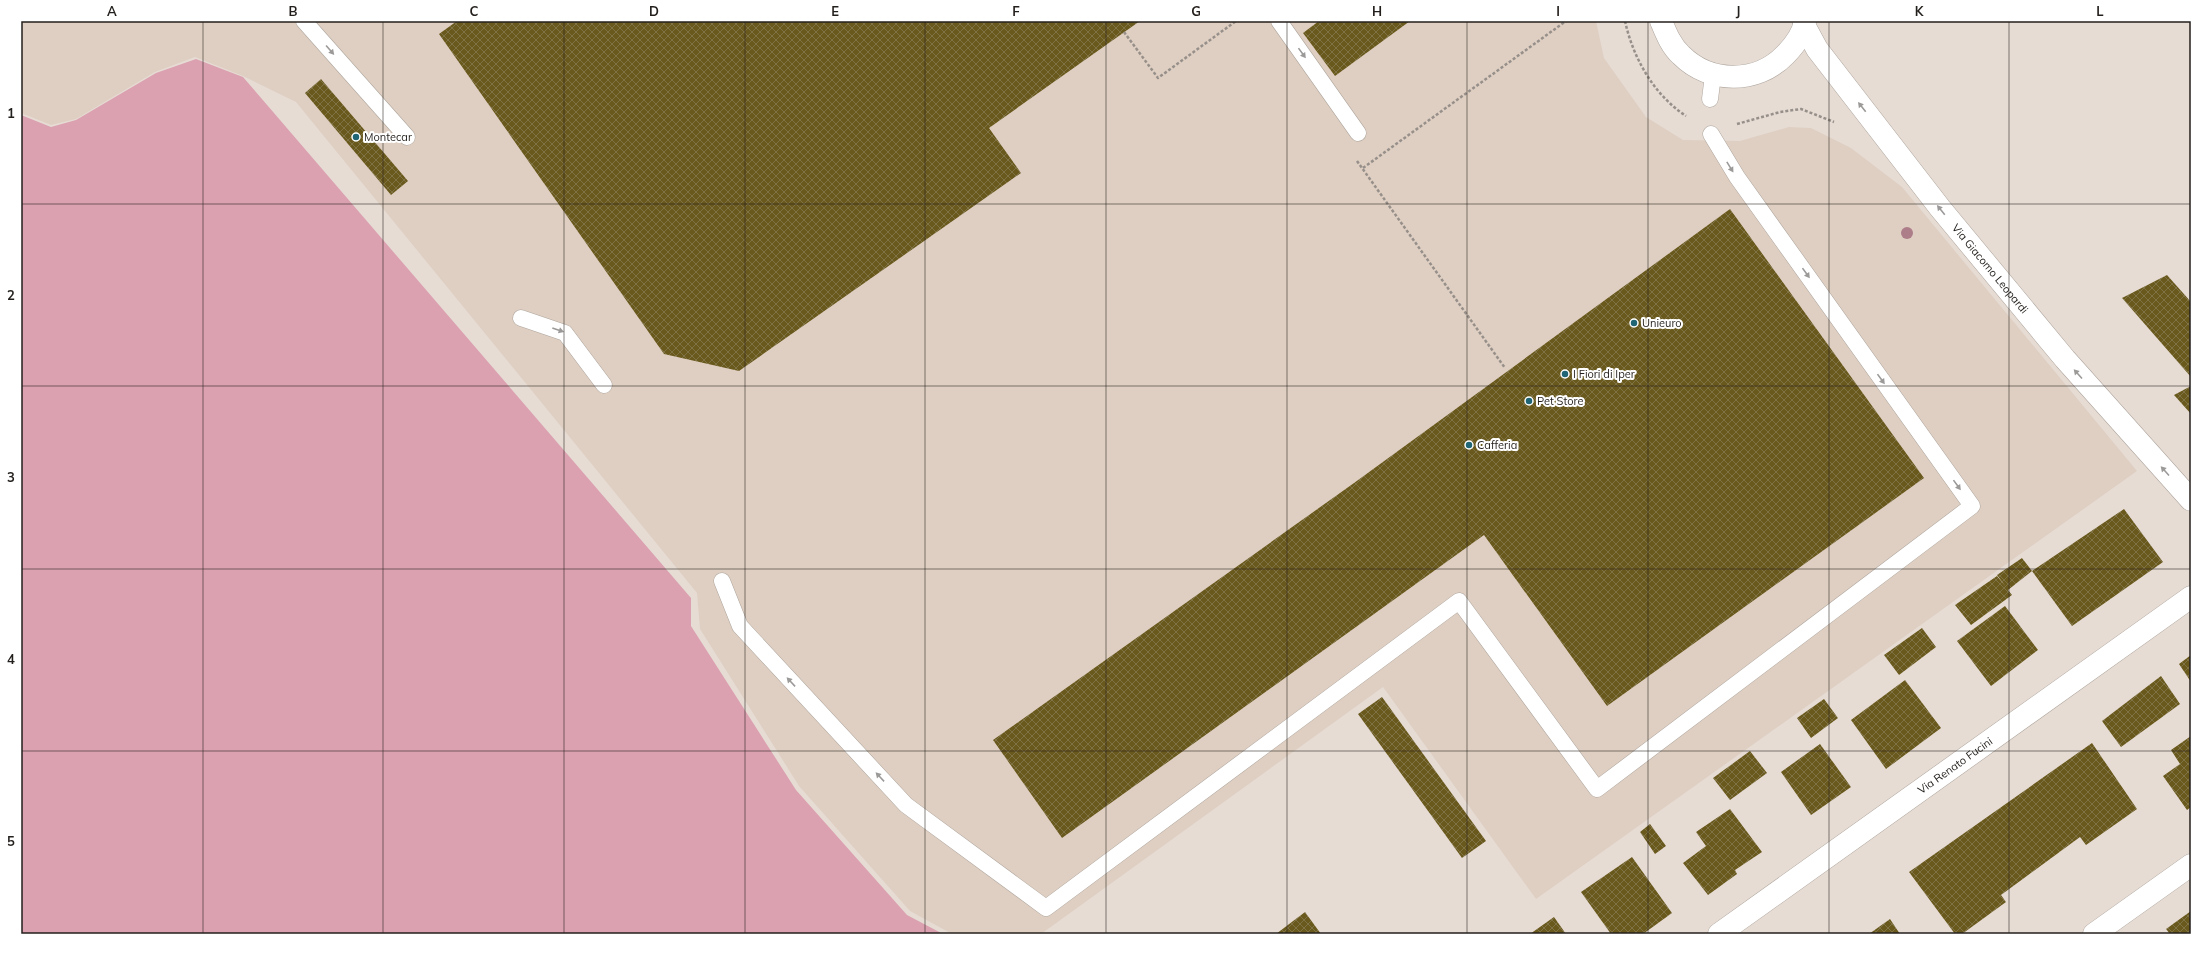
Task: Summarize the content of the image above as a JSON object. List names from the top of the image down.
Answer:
{
  "streets": {
    "street": ["Via Giacomo Leopardi", "Via Renato Fucini"]
  },
  "one_way": ["Via Giacomo Leopardi"],
  "places": [
    "Montecar",
    "Unieuro",
    "I Fiori di Iper",
    "Pet Store",
    "Cafferia"
  ],
  "grid": {
    "columns": [
      "A",
      "B",
      "C",
      "D",
      "E",
      "F",
      "G",
      "H",
      "I",
      "J",
      "K",
      "L"
    ],
    "rows": [
      "1",
      "2",
      "3",
      "4",
      "5"
    ]
  }
}
